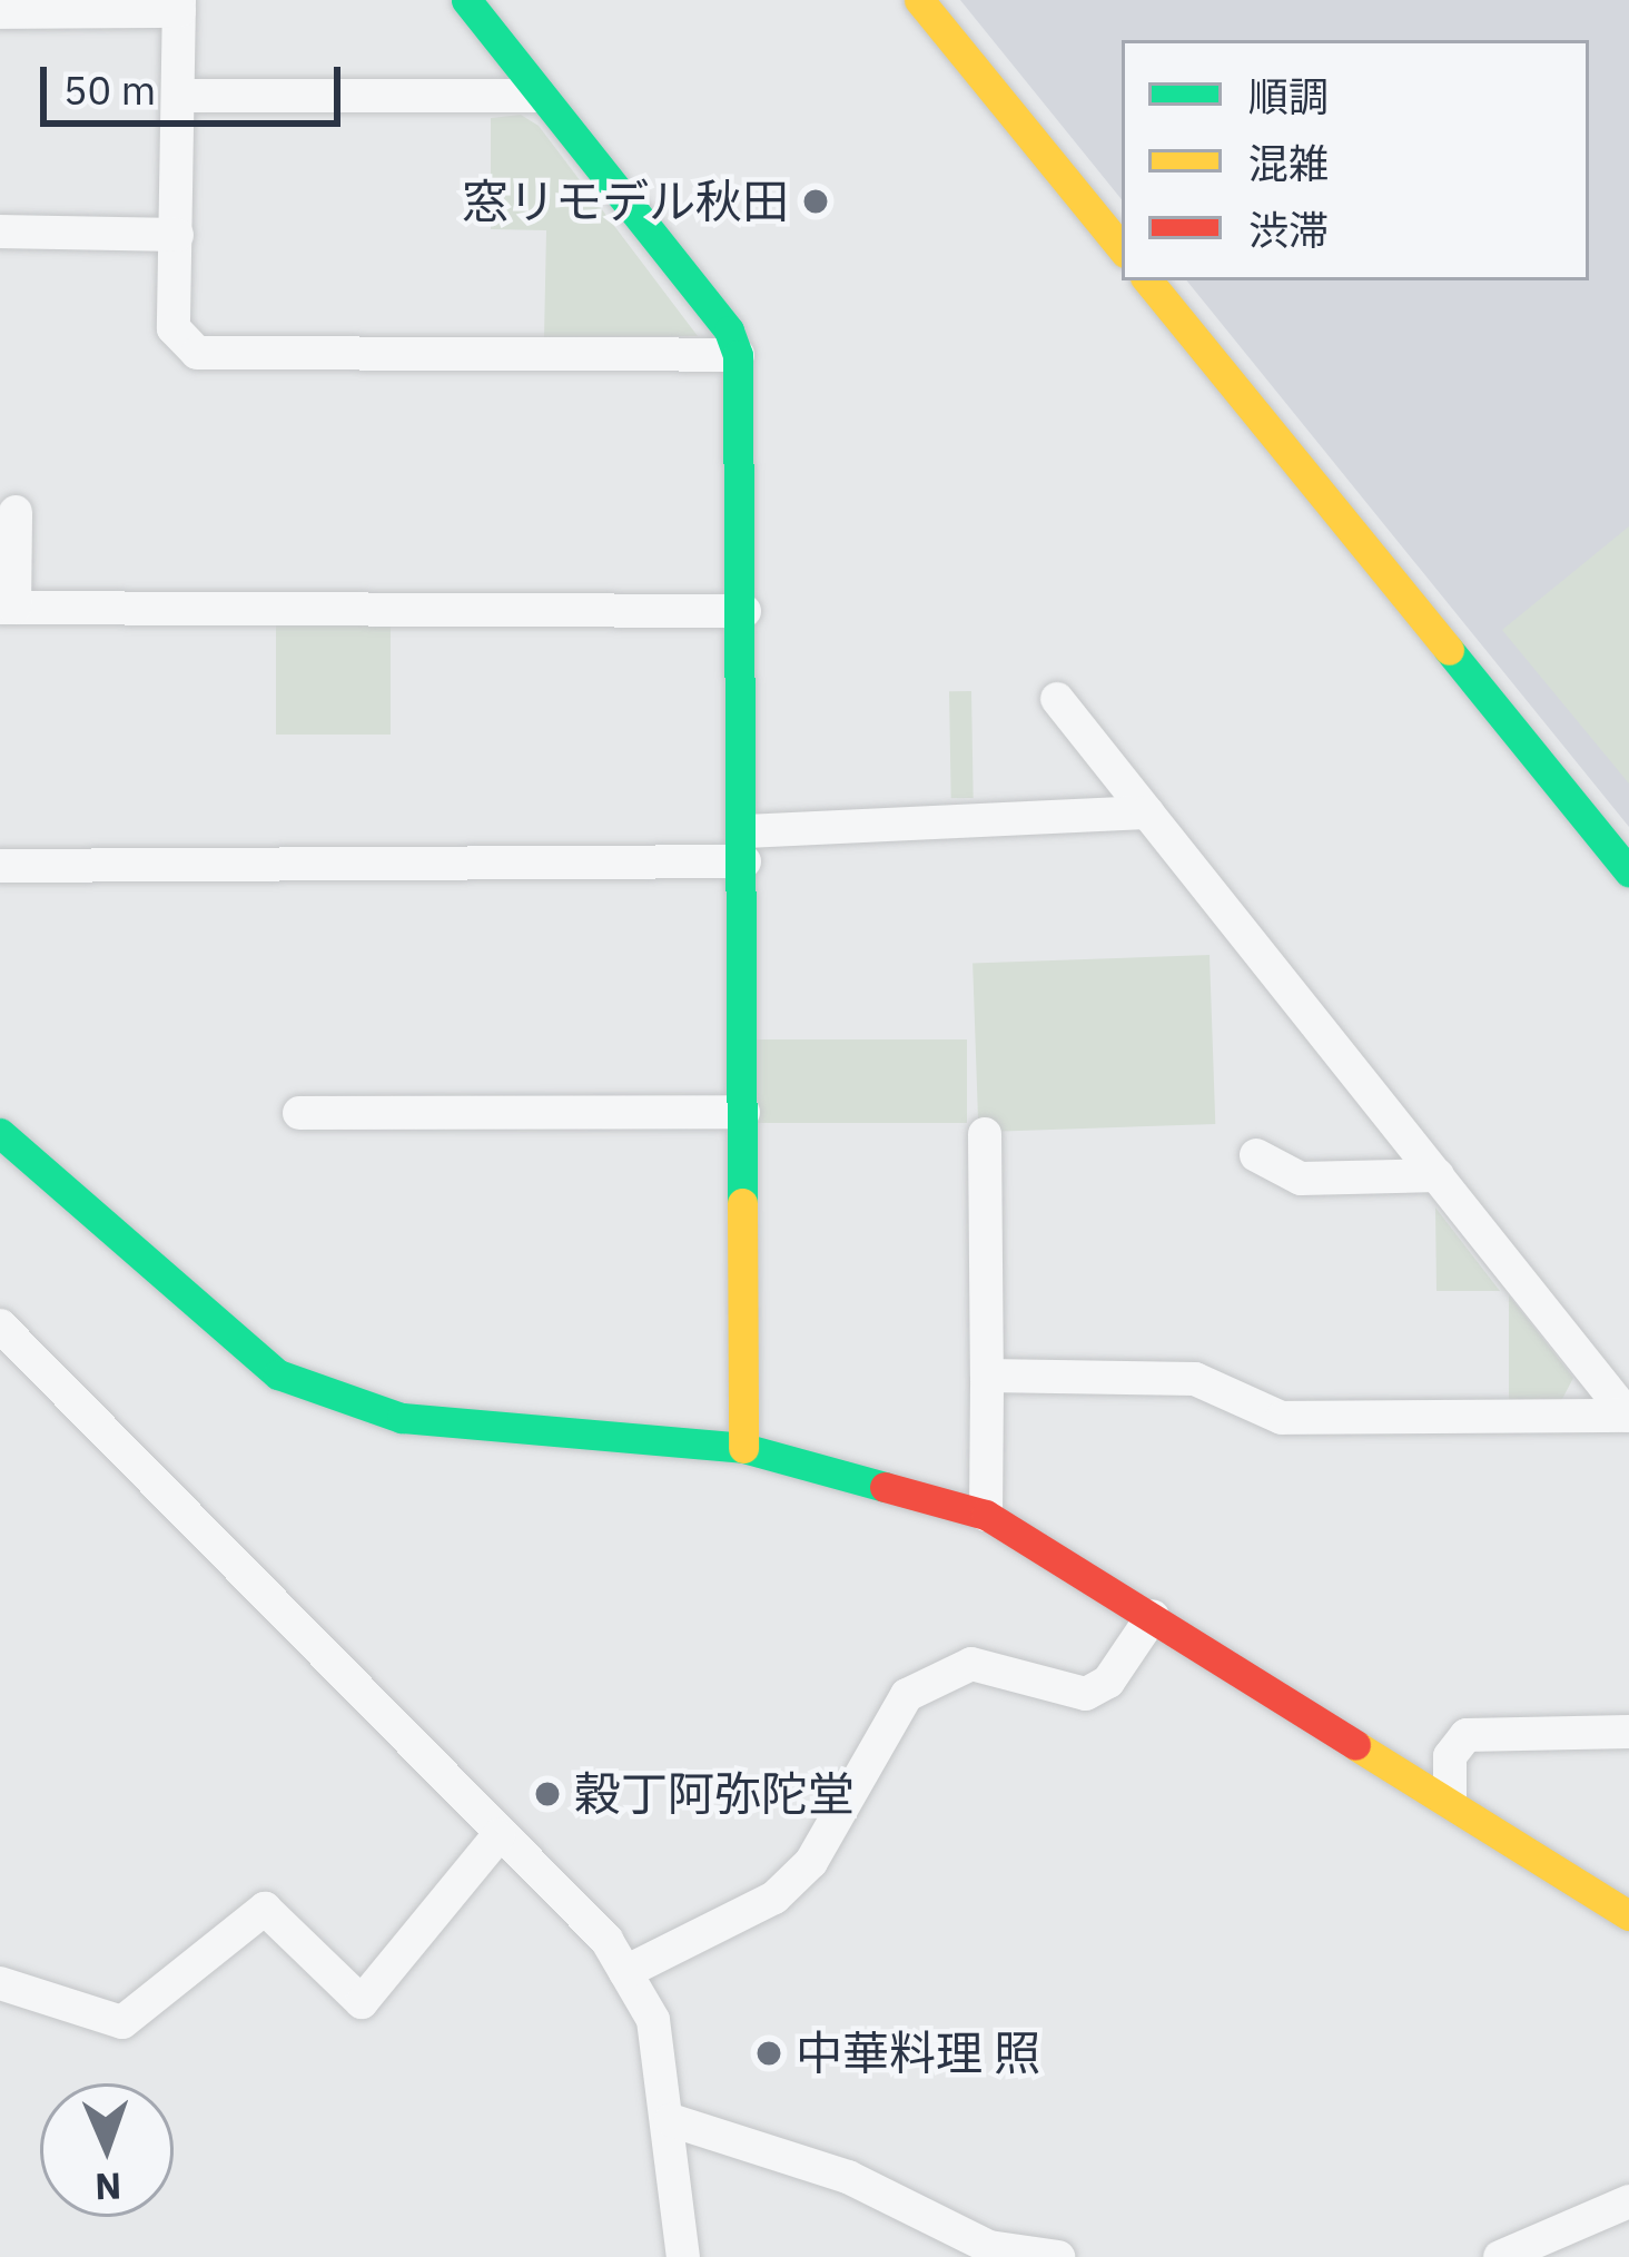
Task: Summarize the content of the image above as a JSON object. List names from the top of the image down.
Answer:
{
  "places": ["窓リモデル秋田", "穀丁阿弥陀堂", "中華料理 照"],
  "legend": ["順調", "混雑", "渋滞"],
  "scale_bar": "50 m",
  "north": "bottom"
}
